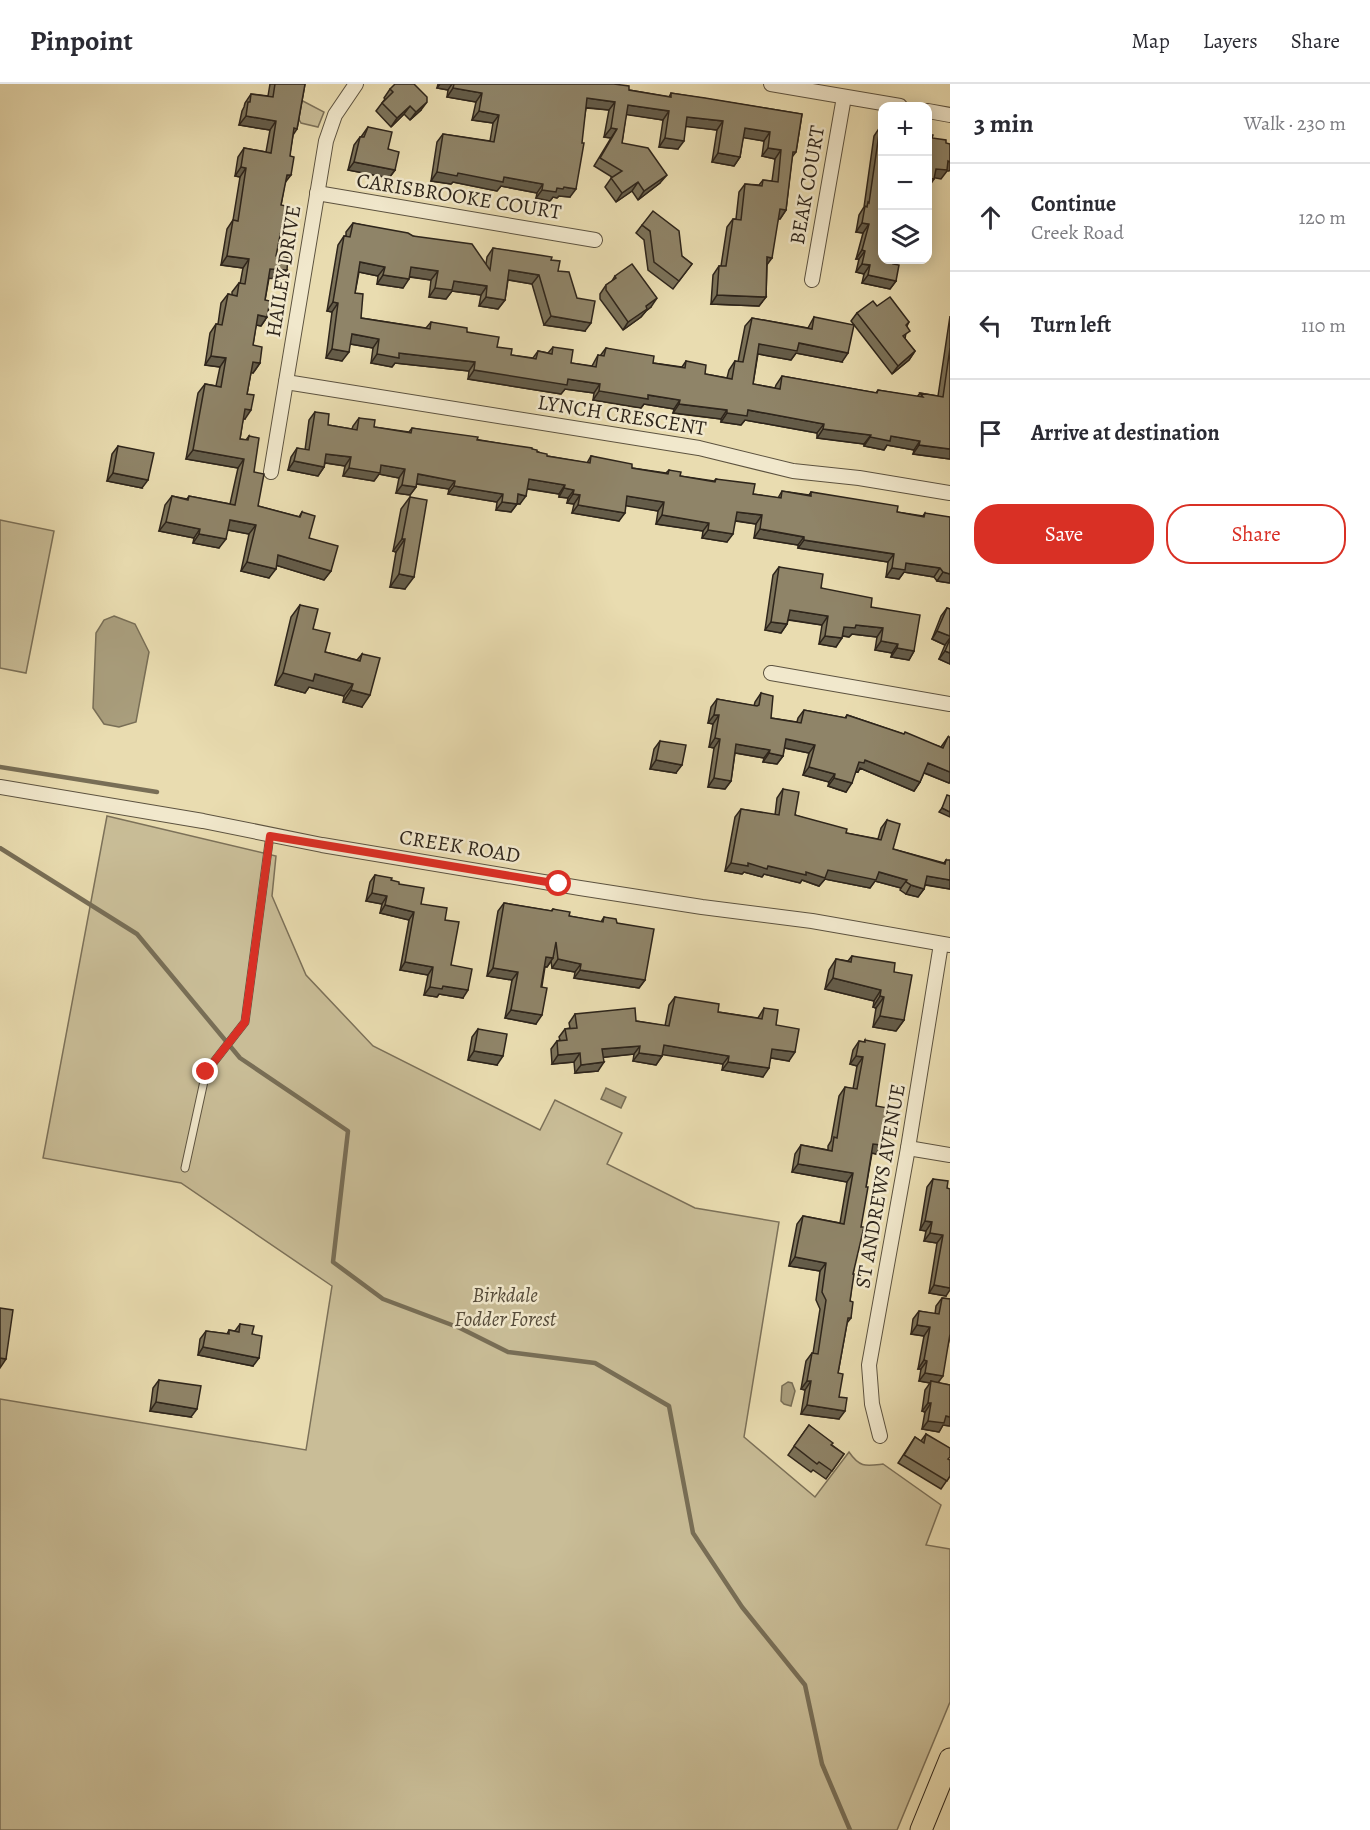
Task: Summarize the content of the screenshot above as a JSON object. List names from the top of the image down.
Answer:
{
  "streets": {
    "street": [
      "BEAK COURT",
      "CARISBROOKE COURT",
      "HAILEY DRIVE",
      "LYNCH CRESCENT",
      "CREEK ROAD",
      "ST ANDREWS AVENUE"
    ]
  },
  "crossings": [
    ["CARISBROOKE COURT", "HAILEY DRIVE"],
    ["HAILEY DRIVE", "LYNCH CRESCENT"],
    ["CREEK ROAD", "ST ANDREWS AVENUE"]
  ],
  "parks": ["Birkdale Fodder Forest"],
  "page": {
    "header": "Pinpoint",
    "nav": ["Map", "Layers", "Share"],
    "heading": ["3 min", "Walk · 230 m"],
    "map_buttons": ["+", "−"],
    "list": [
      ["Continue", "Creek Road", "120 m"],
      ["Turn left", "110 m"],
      "Arrive at destination"
    ],
    "buttons": ["Save", "Share"]
  }
}
